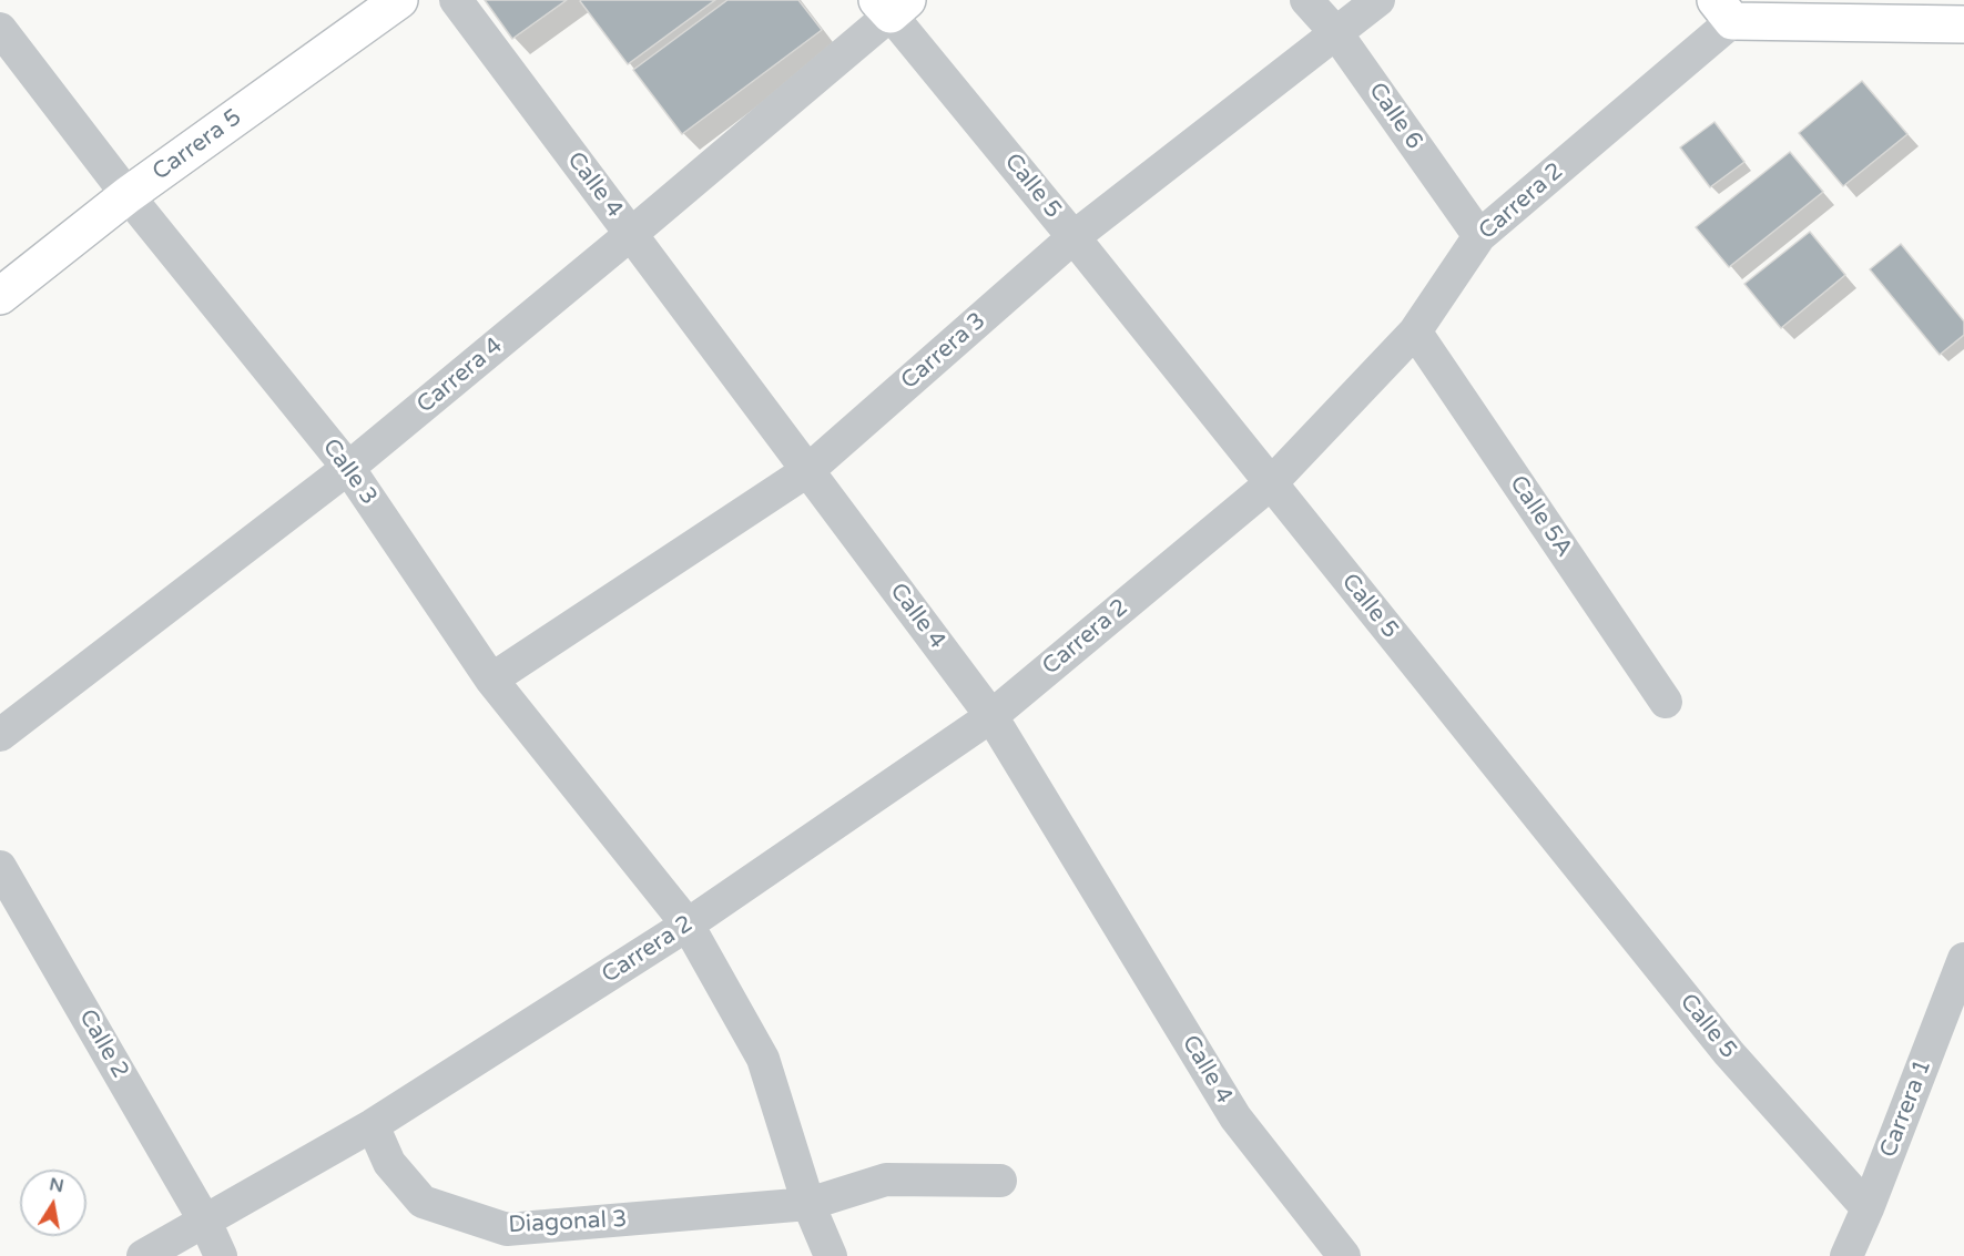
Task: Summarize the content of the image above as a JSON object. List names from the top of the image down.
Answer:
{
  "streets": {
    "main road": ["Carrera 5", "Carrera 2"],
    "street": [
      "Calle 6",
      "Calle 4",
      "Calle 5",
      "Carrera 3",
      "Carrera 4",
      "Calle 3",
      "Calle 5A",
      "Calle 2",
      "Carrera 1",
      "Diagonal 3"
    ]
  },
  "crossings": [
    ["Calle 6", "Carrera 2"],
    ["Calle 6", "Carrera 3"],
    ["Carrera 5", "Calle 3"],
    ["Calle 4", "Carrera 2"],
    ["Calle 4", "Carrera 3"],
    ["Calle 4", "Carrera 4"],
    ["Calle 5", "Carrera 2"],
    ["Calle 5", "Carrera 3"],
    ["Calle 5", "Carrera 4"],
    ["Calle 5", "Carrera 1"],
    ["Carrera 2", "Calle 3"],
    ["Carrera 2", "Calle 5A"],
    ["Carrera 2", "Calle 2"],
    ["Carrera 2", "Diagonal 3"],
    ["Carrera 3", "Calle 3"],
    ["Carrera 4", "Calle 3"],
    ["Calle 3", "Diagonal 3"]
  ],
  "north": "top"
}
